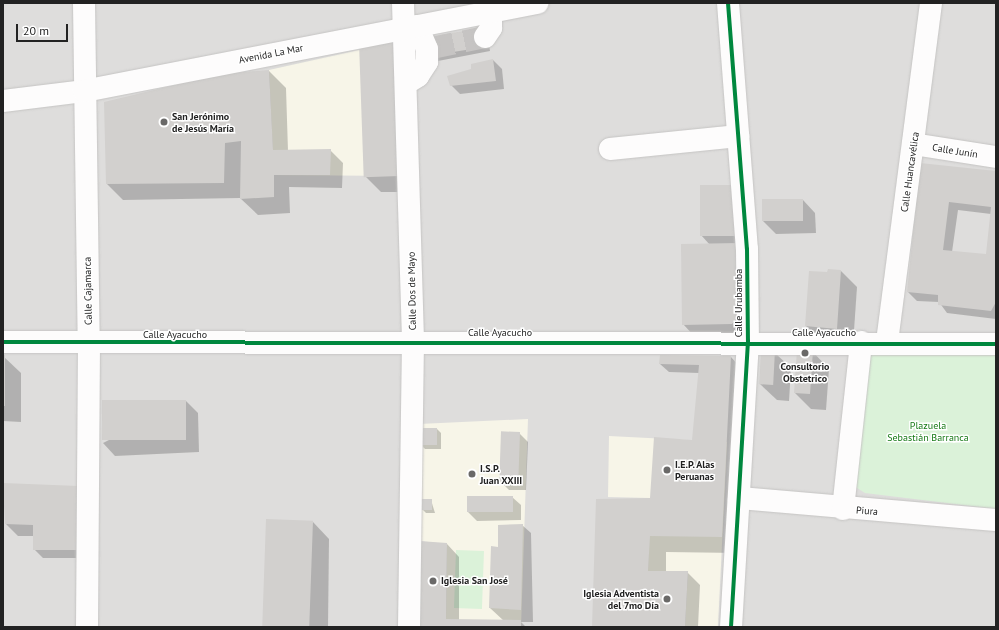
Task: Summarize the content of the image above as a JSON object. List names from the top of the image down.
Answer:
{
  "streets": {
    "street": [
      "Avenida La Mar",
      "Calle Junín",
      "Calle Huancavélica",
      "Calle Cajamarca",
      "Calle Dos de Mayo",
      "Calle Urubamba",
      "Calle Ayacucho",
      "Piura"
    ]
  },
  "crossings": [
    ["Avenida La Mar", "Calle Cajamarca"],
    ["Avenida La Mar", "Calle Dos de Mayo"],
    ["Calle Junín", "Calle Huancavélica"],
    ["Calle Huancavélica", "Calle Ayacucho"],
    ["Calle Cajamarca", "Calle Ayacucho"],
    ["Calle Dos de Mayo", "Calle Ayacucho"],
    ["Calle Urubamba", "Calle Ayacucho"],
    ["Calle Urubamba", "Piura"]
  ],
  "parks": ["Plazuela Sebastián Barranca"],
  "places": [
    "San Jerónimo de Jesús María",
    "Consultorio Obstetrico",
    "I.E.P. Alas Peruanas",
    "I.S.P. Juan XXIII",
    "Iglesia San José",
    "Iglesia Adventista del 7mo Día"
  ],
  "scale_bar": "20 m"
}
